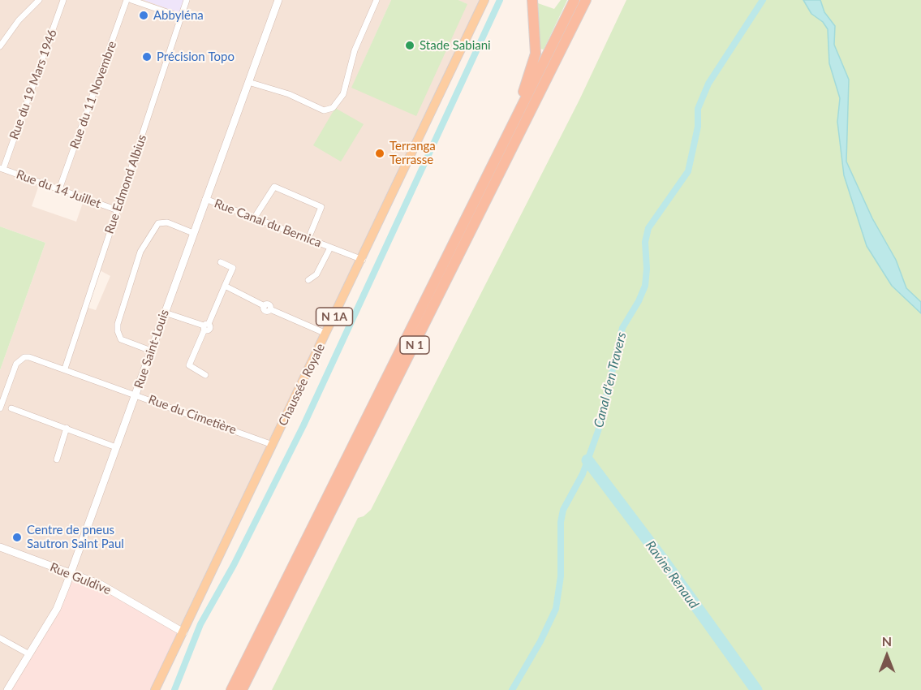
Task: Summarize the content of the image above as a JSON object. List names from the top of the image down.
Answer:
{
  "streets": {
    "highway": ["N 1"],
    "main road": ["N 1A", "Chaussée Royale"],
    "street": [
      "Rue du 19 Mars 1946",
      "Rue du 11 Novembre",
      "Rue Edmond Albius",
      "Rue du 14 Juillet",
      "Rue Canal du Bernica",
      "Rue Saint-Louis",
      "Rue du Cimetière",
      "Rue Guldive"
    ]
  },
  "crossings": [
    ["Rue du 19 Mars 1946", "Rue du 14 Juillet"],
    ["Rue du 11 Novembre", "Rue du 14 Juillet"],
    ["Rue Edmond Albius", "Rue du 14 Juillet"],
    ["Rue Edmond Albius", "Rue du Cimetière"],
    ["Rue Canal du Bernica", "Rue Saint-Louis"],
    ["Rue Canal du Bernica", "Chaussée Royale"],
    ["Rue Saint-Louis", "Rue du Cimetière"],
    ["Rue Saint-Louis", "Rue Guldive"],
    ["Chaussée Royale", "Rue du Cimetière"],
    ["Chaussée Royale", "Rue Guldive"]
  ],
  "water": ["Canal d'en Travers", "Ravine Renaud"],
  "places": [
    "Abbyléna",
    "Stade Sabiani",
    "Précision Topo",
    "Terranga Terrasse",
    "Centre de pneus Sautron Saint Paul"
  ],
  "north": "top"
}
